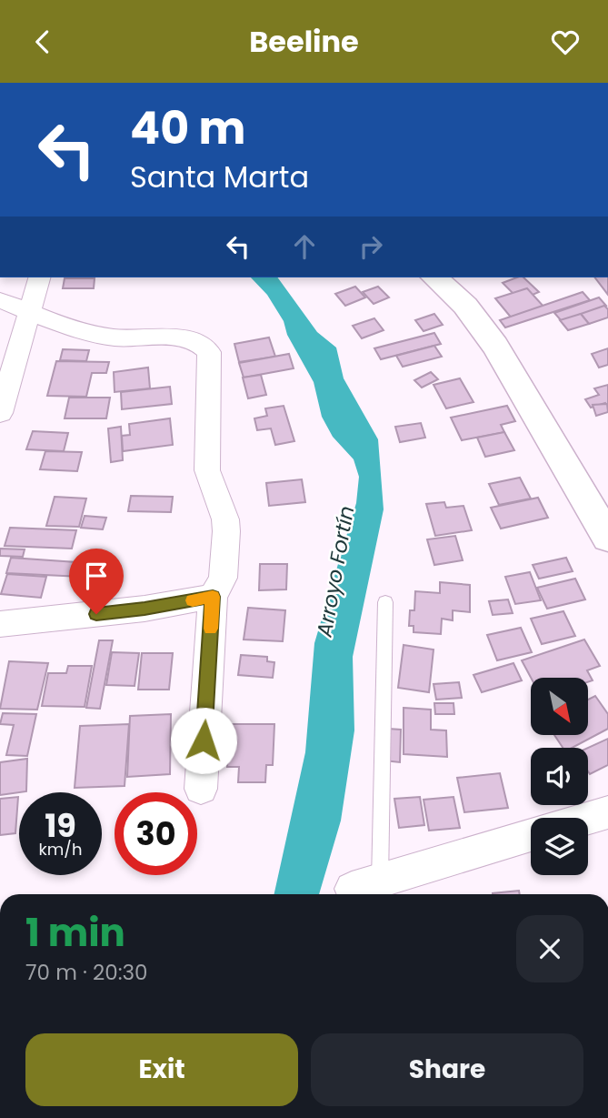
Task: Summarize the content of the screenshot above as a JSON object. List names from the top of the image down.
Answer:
{
  "water": ["Arroyo Fortín"],
  "north": "bottom right",
  "page": {
    "header": "Beeline",
    "turn": ["40 m", "Santa Marta"],
    "speed": "19 km/h",
    "limit": "30",
    "heading": ["1 min", "70 m · 20:30"],
    "buttons": ["Exit", "Share"]
  }
}
